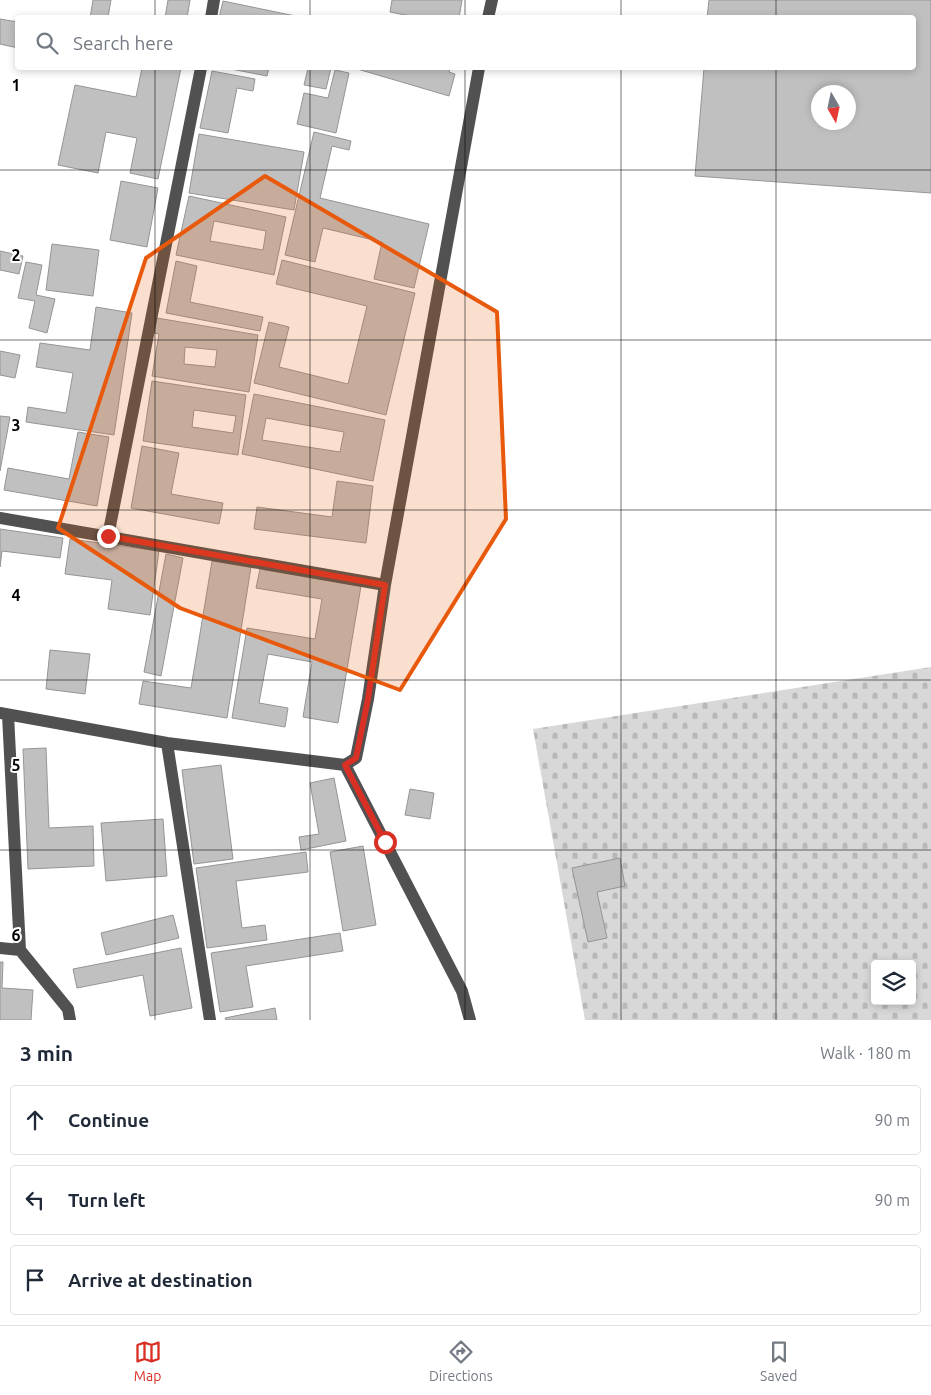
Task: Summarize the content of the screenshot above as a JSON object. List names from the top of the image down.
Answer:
{
  "north": "bottom",
  "page": {
    "search": "Search here",
    "heading": ["3 min", "Walk · 180 m"],
    "list": [
      ["Continue", "90 m"],
      ["Turn left", "90 m"],
      "Arrive at destination"
    ],
    "nav": ["Map", "Directions", "Saved"]
  },
  "grid": {
    "rows": [
      "1",
      "2",
      "3",
      "4",
      "5",
      "6"
    ]
  }
}
